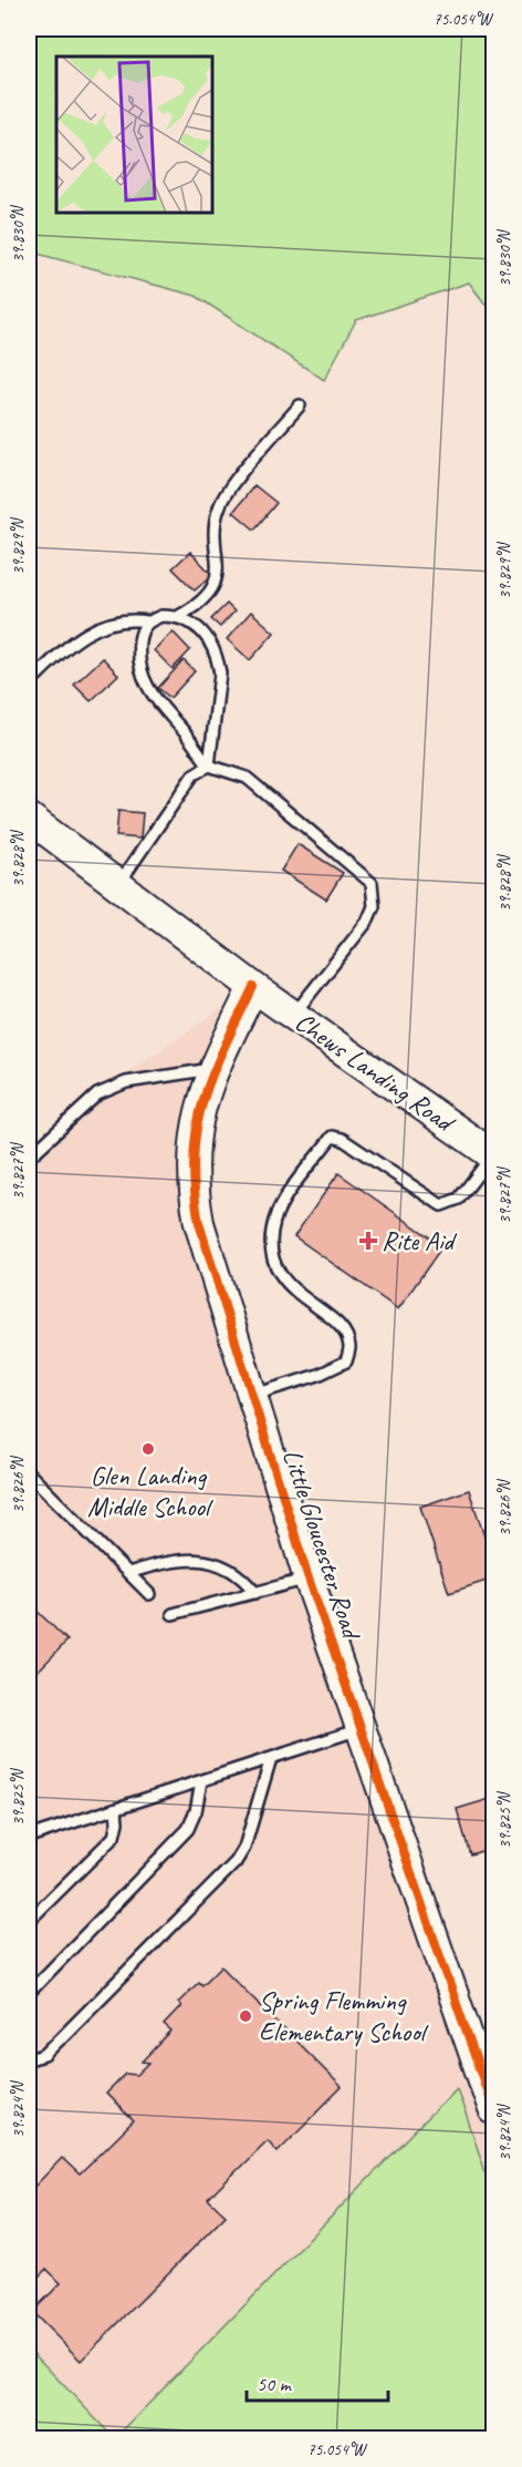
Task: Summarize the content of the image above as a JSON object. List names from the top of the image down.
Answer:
{
  "streets": {
    "street": ["Chews Landing Road", "Little Gloucester Road"]
  },
  "crossings": [
    ["Chews Landing Road", "Little Gloucester Road"]
  ],
  "places": {
    "health": ["Rite Aid"],
    "other": ["Glen Landing Middle School", "Spring Flemming Elementary School"]
  },
  "scale_bar": "50 m",
  "coordinates": [
    "75.054°W",
    "39.830°N",
    "39.829°N",
    "39.828°N",
    "39.827°N",
    "39.826°N",
    "39.825°N",
    "39.824°N"
  ]
}
